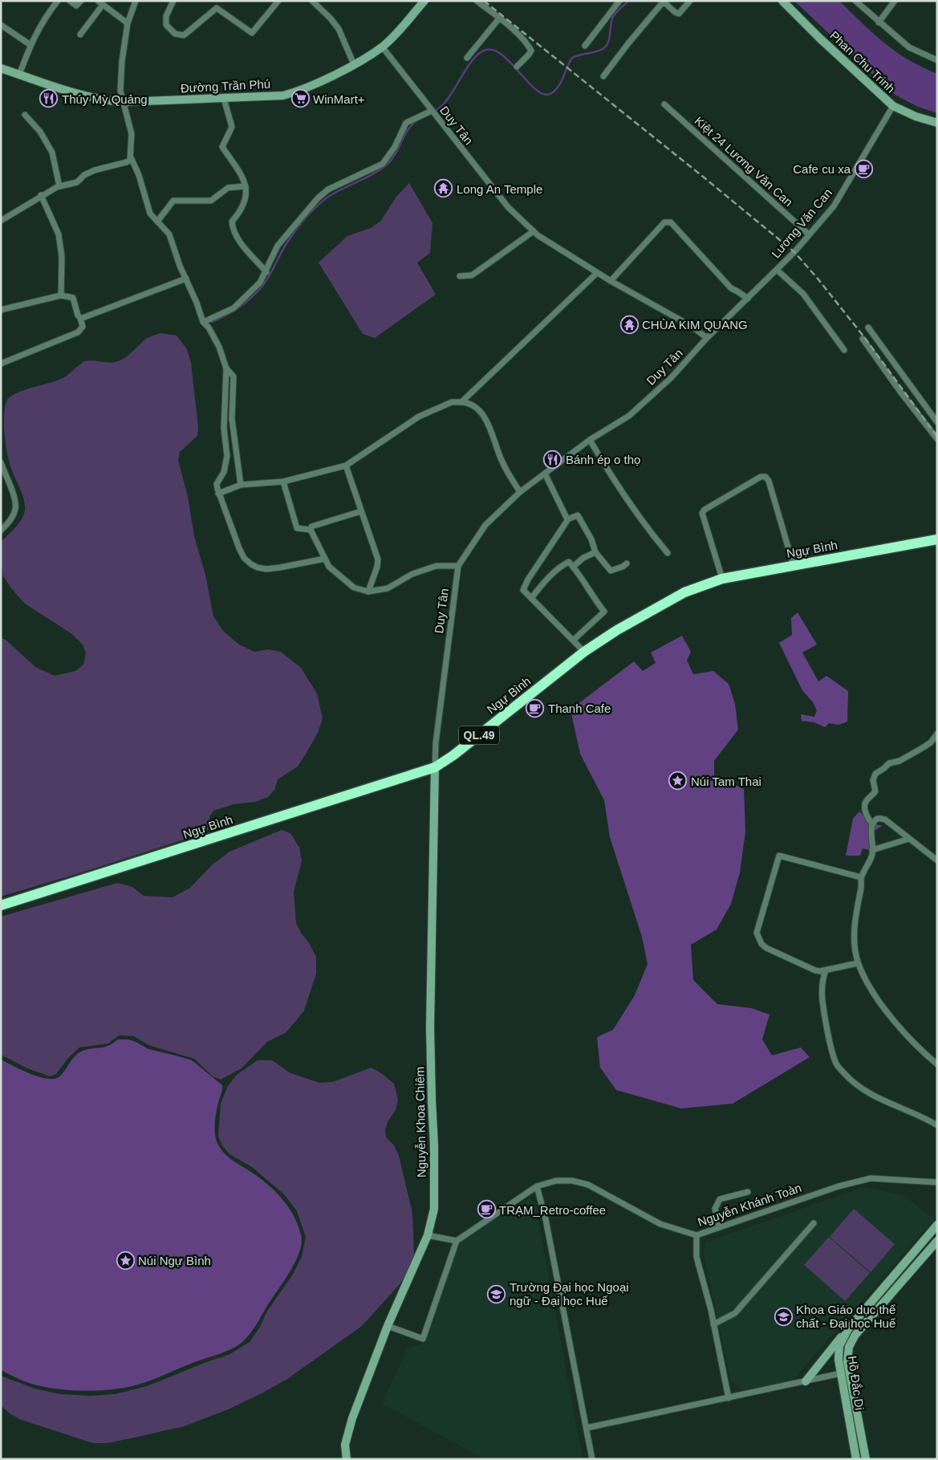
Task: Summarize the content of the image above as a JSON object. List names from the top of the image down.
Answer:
{
  "streets": {
    "highway": ["Ngự Bình", "QL.49"],
    "street": [
      "Phan Chu Trinh",
      "Đường Trần Phú",
      "Duy Tân",
      "Kiệt 24 Lương Văn Can",
      "Lương Văn Can",
      "Nguyễn Khoa Chiêm",
      "Nguyễn Khánh Toàn",
      "Hồ Đắc Di"
    ]
  },
  "crossings": [
    ["Phan Chu Trinh", "Lương Văn Can"],
    ["Đường Trần Phú", "Duy Tân"],
    ["Duy Tân", "Lương Văn Can"],
    ["Duy Tân", "Ngự Bình"],
    ["Duy Tân", "Nguyễn Khoa Chiêm"],
    ["Kiệt 24 Lương Văn Can", "Lương Văn Can"],
    ["Ngự Bình", "Nguyễn Khoa Chiêm"]
  ],
  "places": {
    "restaurant": ["Thúy Mỳ Quảng", "Bánh ép o thọ"],
    "supermarket": ["WinMart+"],
    "cafe": ["Cafe cu xa", "Thanh Cafe", "TRẠM_Retro-coffee"],
    "temple": ["Long An Temple", "CHÙA KIM QUANG"],
    "place": ["Núi Tam Thai", "Núi Ngự Bình"],
    "school or university": ["Trường Đại học Ngoại ngữ - Đại học Huế", "Khoa Giáo dục thể chất - Đại học Huế"]
  }
}
